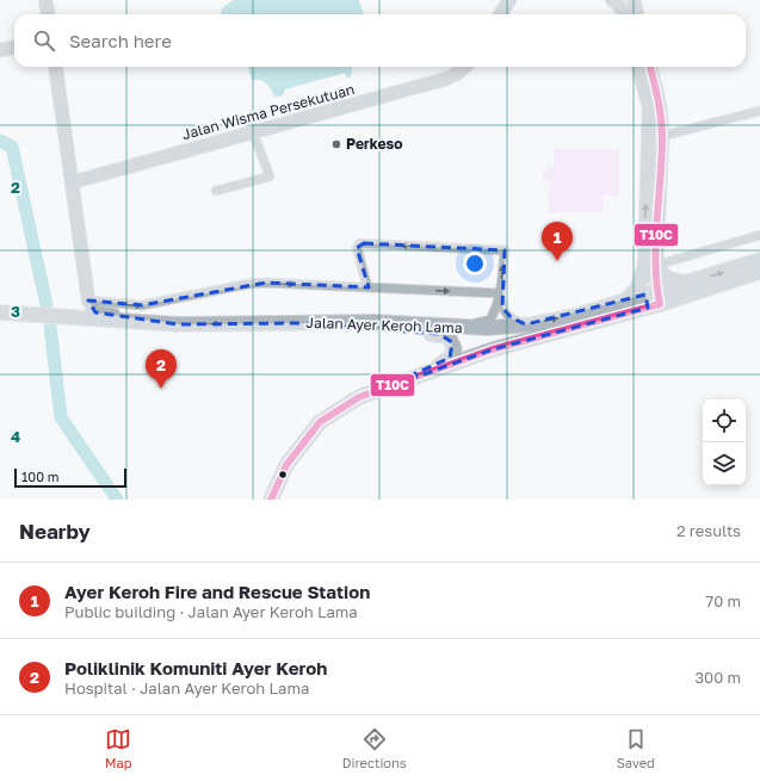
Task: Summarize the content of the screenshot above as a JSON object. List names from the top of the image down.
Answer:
{
  "streets": {
    "main road": ["Jalan Ayer Keroh Lama"],
    "street": ["Jalan Wisma Persekutuan"]
  },
  "places": ["Perkeso"],
  "lines": ["transit line T10C"],
  "scale_bar": "100 m",
  "page": {
    "search": "Search here",
    "pins": ["1", "2"],
    "scale": "100 m",
    "heading": ["Nearby", "2 results"],
    "list": [
      {
        "mark": "1",
        "name": "Ayer Keroh Fire and Rescue Station",
        "note": "Public building · Jalan Ayer Keroh Lama",
        "value": "70 m"
      },
      {
        "mark": "2",
        "name": "Poliklinik Komuniti Ayer Keroh",
        "note": "Hospital · Jalan Ayer Keroh Lama",
        "value": "300 m"
      }
    ],
    "nav": ["Map", "Directions", "Saved"]
  },
  "grid": {
    "rows": ["2", "3", "4"]
  }
}
